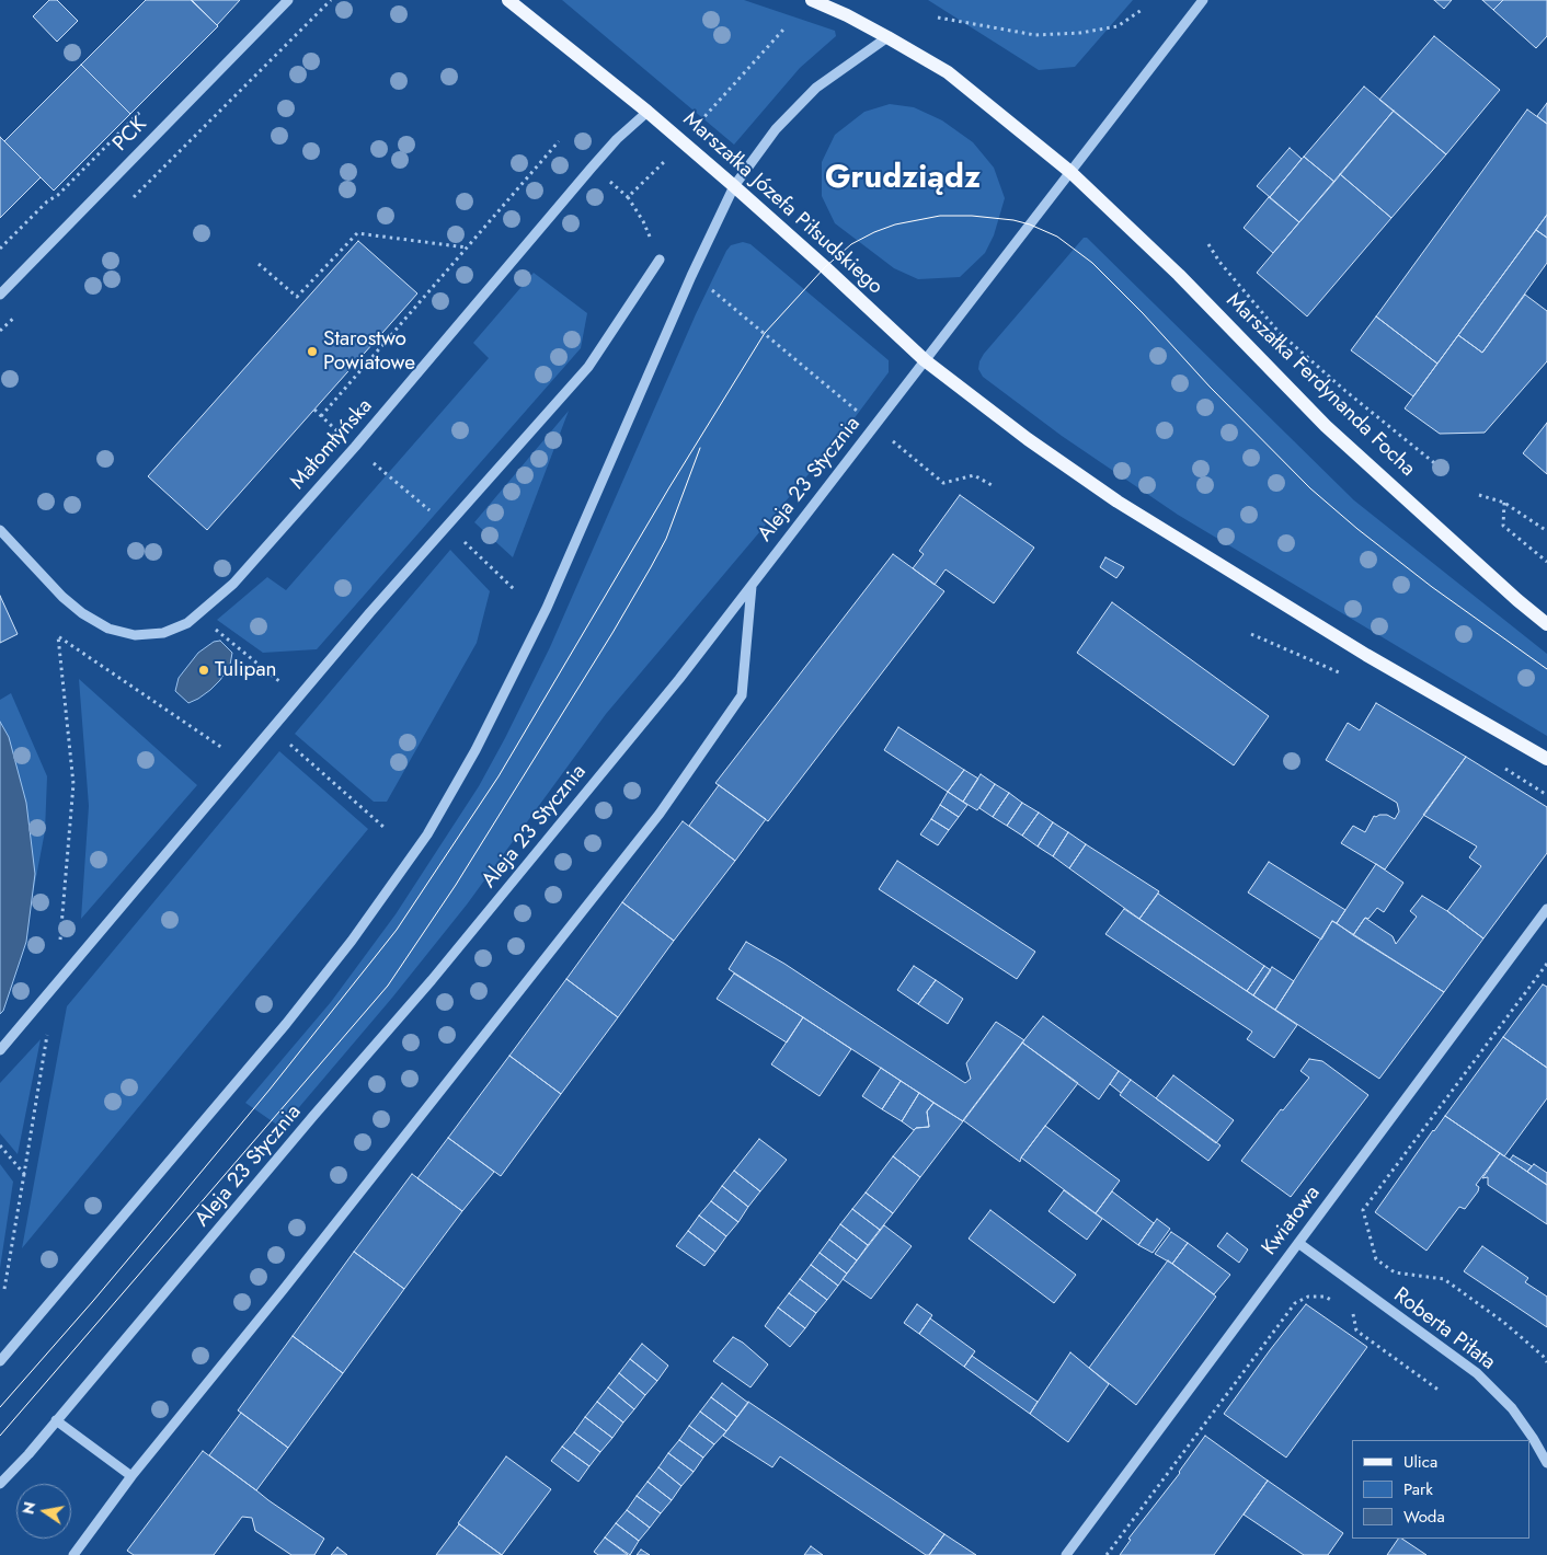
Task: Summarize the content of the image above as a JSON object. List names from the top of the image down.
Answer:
{
  "streets": {
    "main road": ["Marszałka Józefa Piłsudskiego", "Marszałka Ferdynanda Focha"],
    "street": [
      "PCK",
      "Małomłyńska",
      "Aleja 23 Stycznia",
      "Kwiatowa",
      "Roberta Piłata"
    ]
  },
  "crossings": [
    ["Marszałka Józefa Piłsudskiego", "Małomłyńska"],
    ["Marszałka Józefa Piłsudskiego", "Aleja 23 Stycznia"],
    ["Marszałka Ferdynanda Focha", "Aleja 23 Stycznia"],
    ["Kwiatowa", "Roberta Piłata"]
  ],
  "districts": ["Grudziądz"],
  "places": ["Starostwo Powiatowe", "Tulipan"],
  "legend": ["Ulica", "Park", "Woda"],
  "north": "left"
}
